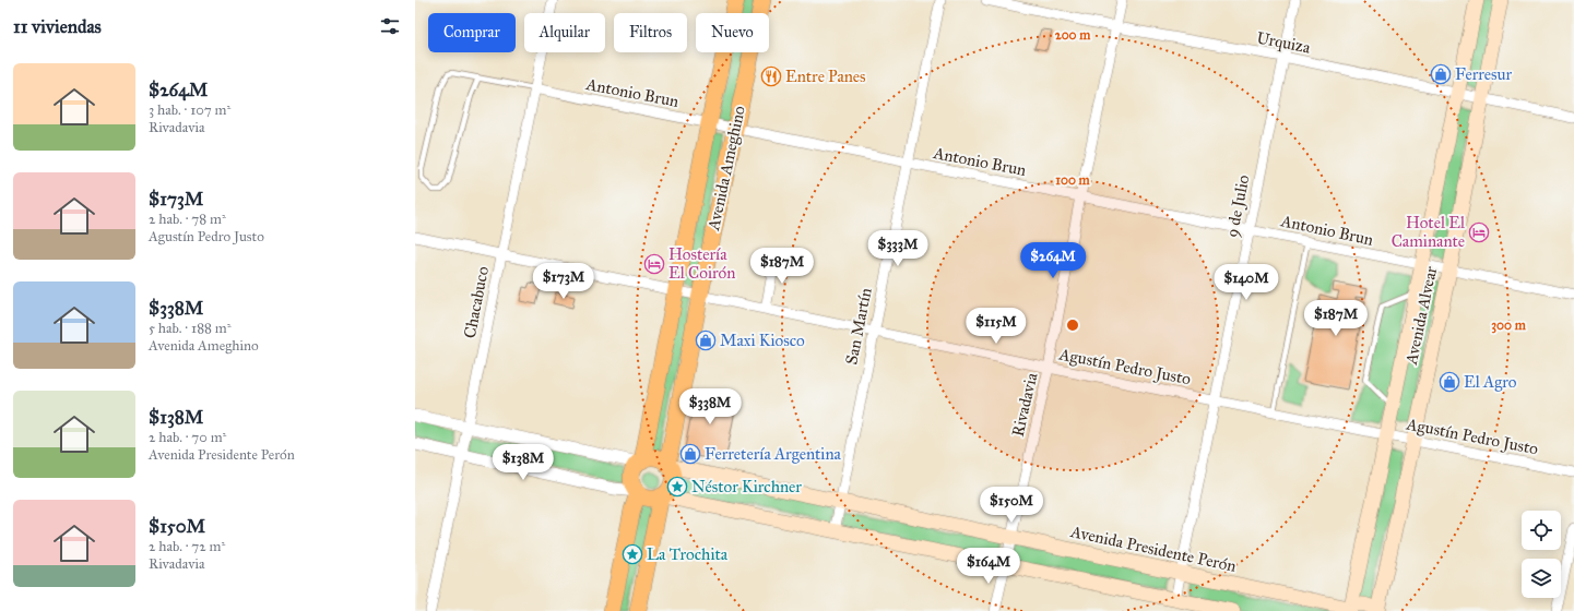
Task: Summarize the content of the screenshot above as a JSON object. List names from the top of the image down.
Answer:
{
  "streets": {
    "highway": ["Avenida Ameghino"],
    "main road": ["Avenida Alvear", "Avenida Presidente Perón"],
    "street": [
      "Urquiza",
      "Antonio Brun",
      "9 de Julio",
      "Chacabuco",
      "San Martín",
      "Agustín Pedro Justo",
      "Rivadavia"
    ]
  },
  "crossings": [
    ["Urquiza", "9 de Julio"],
    ["Urquiza", "Avenida Alvear"],
    ["Urquiza", "Rivadavia"],
    ["Antonio Brun", "Avenida Ameghino"],
    ["Antonio Brun", "9 de Julio"],
    ["Antonio Brun", "Chacabuco"],
    ["Antonio Brun", "Avenida Alvear"],
    ["Antonio Brun", "San Martín"],
    ["Antonio Brun", "Rivadavia"],
    ["Avenida Ameghino", "Agustín Pedro Justo"],
    ["Avenida Ameghino", "Avenida Presidente Perón"],
    ["9 de Julio", "Agustín Pedro Justo"],
    ["9 de Julio", "Avenida Presidente Perón"],
    ["Chacabuco", "Agustín Pedro Justo"],
    ["Avenida Alvear", "Agustín Pedro Justo"],
    ["Avenida Alvear", "Avenida Presidente Perón"],
    ["San Martín", "Agustín Pedro Justo"],
    ["San Martín", "Avenida Presidente Perón"],
    ["Agustín Pedro Justo", "Rivadavia"],
    ["Rivadavia", "Avenida Presidente Perón"]
  ],
  "places": {
    "shop": [
      "Ferresur",
      "Maxi Kiosco",
      "El Agro",
      "Ferretería Argentina"
    ],
    "restaurant": ["Entre Panes"],
    "hotel": ["Hotel El Caminante", "Hostería El Coirón"],
    "place": ["Néstor Kirchner", "La Trochita"]
  },
  "page": {
    "heading": "11 viviendas",
    "chip": [
      "Comprar",
      "Alquilar",
      "Filtros",
      "Nuevo"
    ],
    "list": [
      {
        "name": "$264M",
        "note": "3 hab. · 107 m² · Rivadavia"
      },
      {
        "name": "$173M",
        "note": "2 hab. · 78 m² · Agustín Pedro Justo"
      },
      {
        "name": "$338M",
        "note": "5 hab. · 188 m² · Avenida Ameghino"
      },
      {
        "name": "$138M",
        "note": "2 hab. · 70 m² · Avenida Presidente Perón"
      },
      {
        "name": "$150M",
        "note": "2 hab. · 72 m² · Rivadavia"
      }
    ],
    "price": [
      "$333M",
      "$264M",
      "$187M",
      "$173M",
      "$140M",
      "$187M",
      "$115M",
      "$338M",
      "$138M",
      "$150M",
      "$164M"
    ]
  },
  "rings": ["200 m", "100 m", "300 m"]
}
